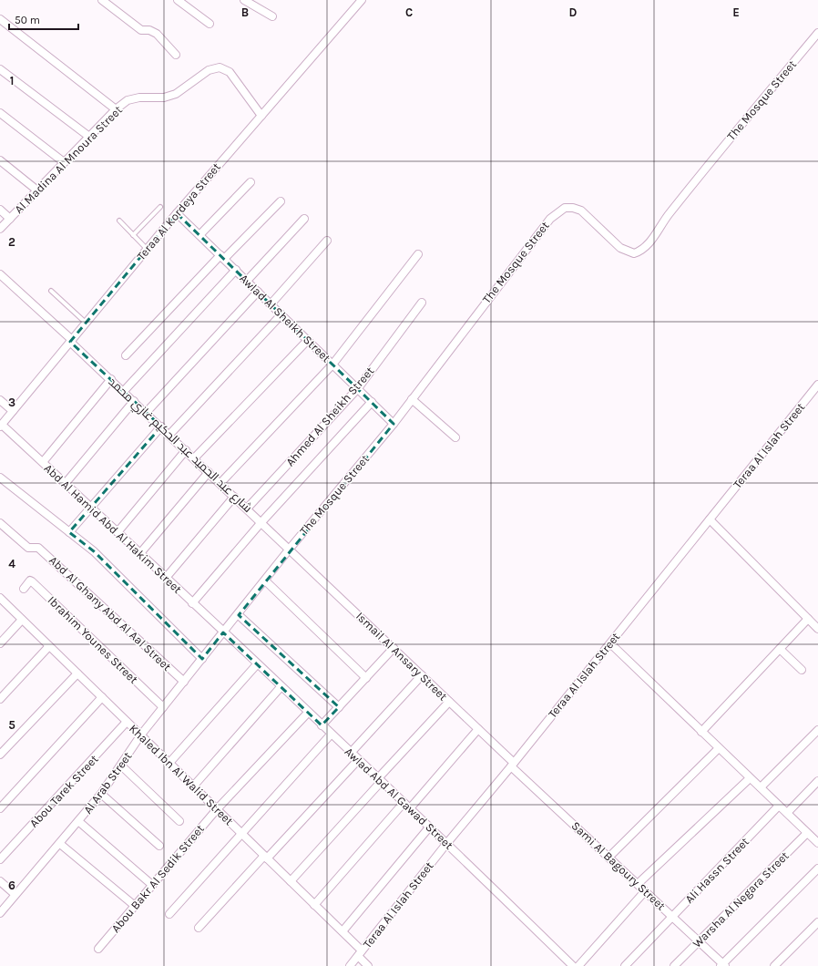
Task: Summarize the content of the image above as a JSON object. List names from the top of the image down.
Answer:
{
  "streets": {
    "street": [
      "The Mosque Street",
      "Al Madina Al Mnoura Street",
      "Teraa Al Kordeya Street",
      "Awlad Al Sheikh Street",
      "Ahmed Al Sheikh Street",
      "شارع عبد الحميد عبد الحكيم غازي محمد",
      "Teraa Al Islah Street",
      "Abd Al Hamid Abd Al Hakim Street",
      "Abd Al Ghany Abd Al Aal Street",
      "Ibrahim Younes Street",
      "Ismail Al Ansary Street",
      "Khaled Ibn Al Walid Street",
      "Al Arab Street",
      "Abou Tarek Street",
      "Awlad Abd Al Gawad Street",
      "Sami Al Bagoury Street",
      "Ali Hassn Street",
      "Abou Bakr Al Sedik Street",
      "Warsha Al Negara Street"
    ]
  },
  "crossings": [
    ["The Mosque Street", "Awlad Al Sheikh Street"],
    ["The Mosque Street", "شارع عبد الحميد عبد الحكيم غازي محمد"],
    ["The Mosque Street", "Ismail Al Ansary Street"],
    ["The Mosque Street", "Al Arab Street"],
    ["Al Madina Al Mnoura Street", "Teraa Al Kordeya Street"],
    ["Teraa Al Kordeya Street", "Awlad Al Sheikh Street"],
    ["Teraa Al Kordeya Street", "شارع عبد الحميد عبد الحكيم غازي محمد"],
    ["Teraa Al Kordeya Street", "Abd Al Hamid Abd Al Hakim Street"],
    ["Awlad Al Sheikh Street", "Ahmed Al Sheikh Street"],
    ["Ahmed Al Sheikh Street", "شارع عبد الحميد عبد الحكيم غازي محمد"],
    ["شارع عبد الحميد عبد الحكيم غازي محمد", "Ismail Al Ansary Street"],
    ["Teraa Al Islah Street", "Ismail Al Ansary Street"],
    ["Teraa Al Islah Street", "Khaled Ibn Al Walid Street"],
    ["Teraa Al Islah Street", "Awlad Abd Al Gawad Street"],
    ["Teraa Al Islah Street", "Sami Al Bagoury Street"],
    ["Abd Al Hamid Abd Al Hakim Street", "Al Arab Street"],
    ["Abd Al Hamid Abd Al Hakim Street", "Awlad Abd Al Gawad Street"],
    ["Abd Al Ghany Abd Al Aal Street", "Al Arab Street"],
    ["Ibrahim Younes Street", "Al Arab Street"],
    ["Ismail Al Ansary Street", "Sami Al Bagoury Street"],
    ["Khaled Ibn Al Walid Street", "Al Arab Street"],
    ["Khaled Ibn Al Walid Street", "Abou Tarek Street"],
    ["Khaled Ibn Al Walid Street", "Abou Bakr Al Sedik Street"],
    ["Al Arab Street", "Awlad Abd Al Gawad Street"],
    ["Awlad Abd Al Gawad Street", "Abou Bakr Al Sedik Street"],
    ["Sami Al Bagoury Street", "Ali Hassn Street"],
    ["Sami Al Bagoury Street", "Warsha Al Negara Street"]
  ],
  "scale_bar": "50 m",
  "grid": {
    "columns": [
      "B",
      "C",
      "D",
      "E"
    ],
    "rows": [
      "1",
      "2",
      "3",
      "4",
      "5",
      "6"
    ]
  }
}
